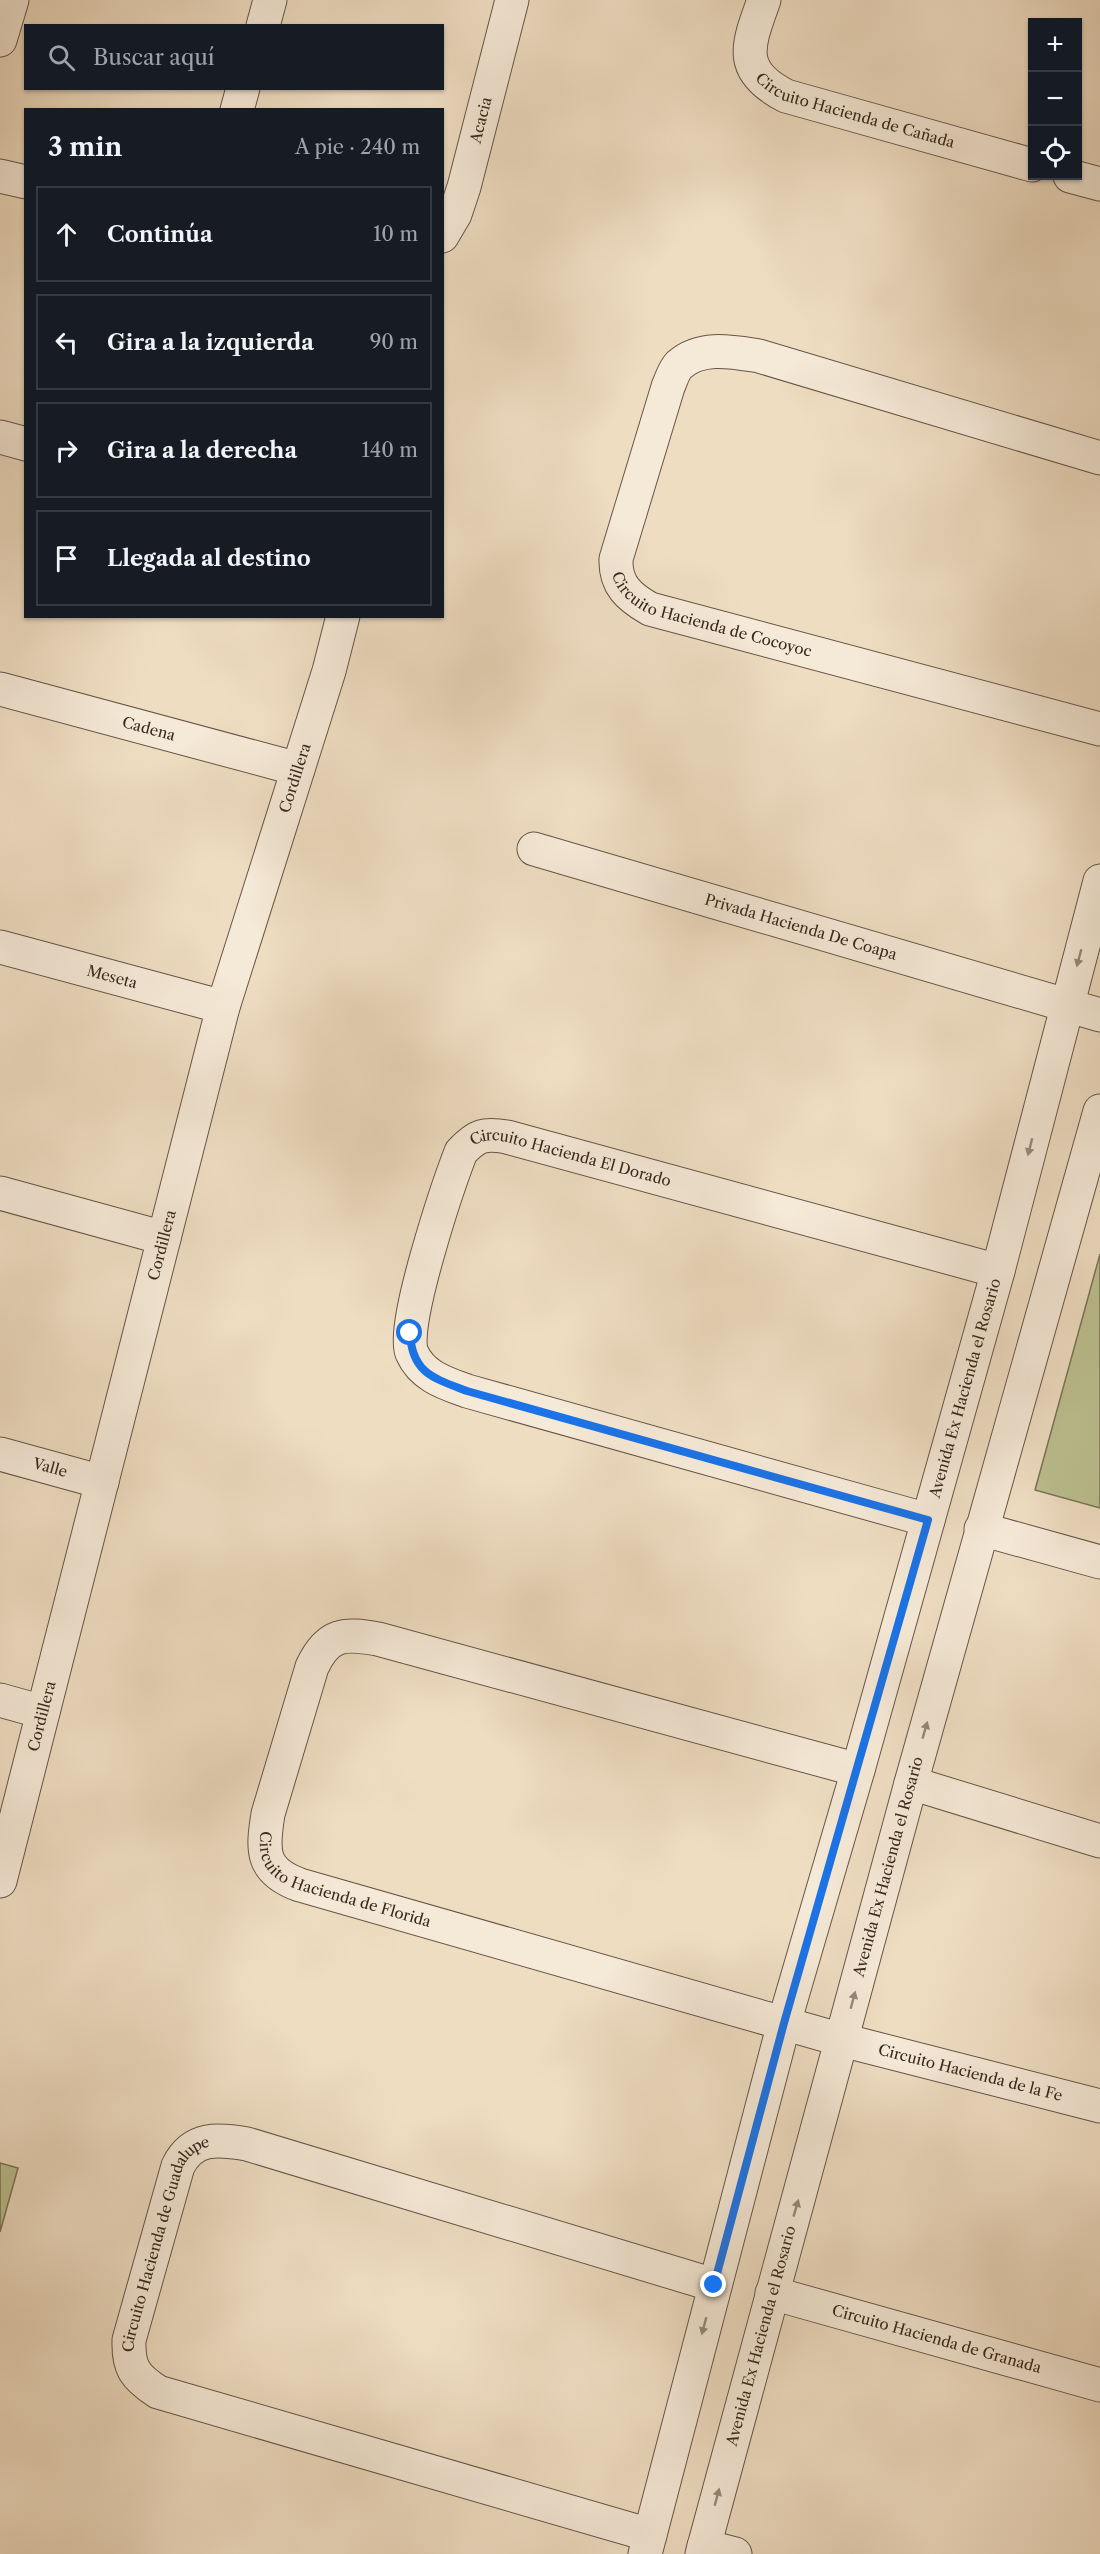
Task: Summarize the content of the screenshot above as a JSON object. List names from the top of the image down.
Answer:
{
  "streets": {
    "street": [
      "Circuito Hacienda de Cañada",
      "Acacia",
      "Circuito Hacienda de Cocoyoc",
      "Cadena",
      "Cordillera",
      "Privada Hacienda De Coapa",
      "Meseta",
      "Circuito Hacienda El Dorado",
      "Avenida Ex Hacienda el Rosario",
      "Valle",
      "Circuito Hacienda de Florida",
      "Circuito Hacienda de la Fe",
      "Circuito Hacienda de Guadalupe",
      "Circuito Hacienda de Granada"
    ]
  },
  "crossings": [
    ["Cadena", "Cordillera"],
    ["Cordillera", "Meseta"],
    ["Cordillera", "Valle"],
    ["Privada Hacienda De Coapa", "Avenida Ex Hacienda el Rosario"],
    ["Circuito Hacienda El Dorado", "Avenida Ex Hacienda el Rosario"],
    ["Avenida Ex Hacienda el Rosario", "Circuito Hacienda de Florida"],
    ["Avenida Ex Hacienda el Rosario", "Circuito Hacienda de la Fe"],
    ["Avenida Ex Hacienda el Rosario", "Circuito Hacienda de Guadalupe"],
    ["Avenida Ex Hacienda el Rosario", "Circuito Hacienda de Granada"],
    ["Circuito Hacienda de Florida", "Circuito Hacienda de la Fe"]
  ],
  "page": {
    "map_buttons": ["+", "−"],
    "search": "Buscar aquí",
    "heading": ["3 min", "A pie · 240 m"],
    "list": [
      ["Continúa", "10 m"],
      ["Gira a la izquierda", "90 m"],
      ["Gira a la derecha", "140 m"],
      "Llegada al destino"
    ]
  }
}
